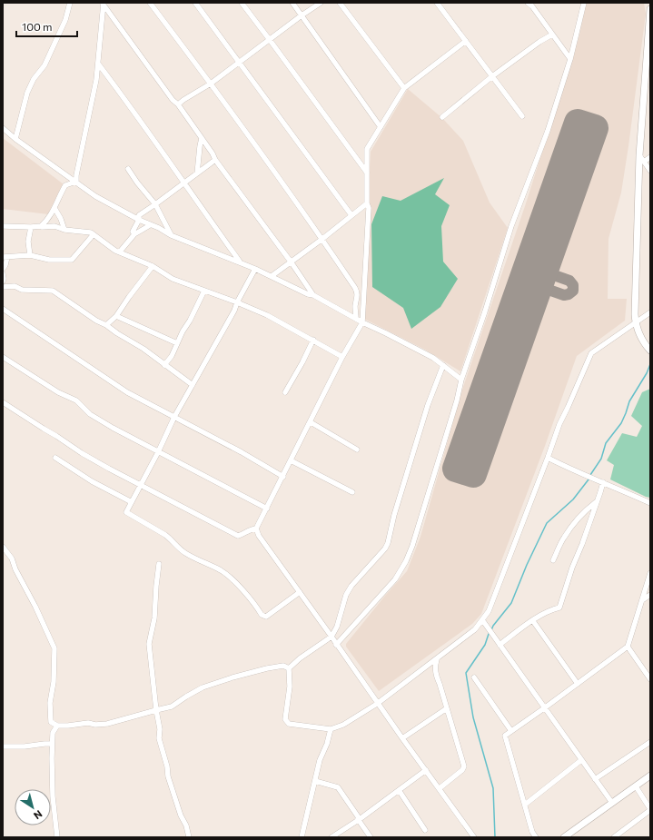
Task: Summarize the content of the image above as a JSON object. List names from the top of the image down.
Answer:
{
  "scale_bar": "100 m",
  "north": "bottom right"
}
